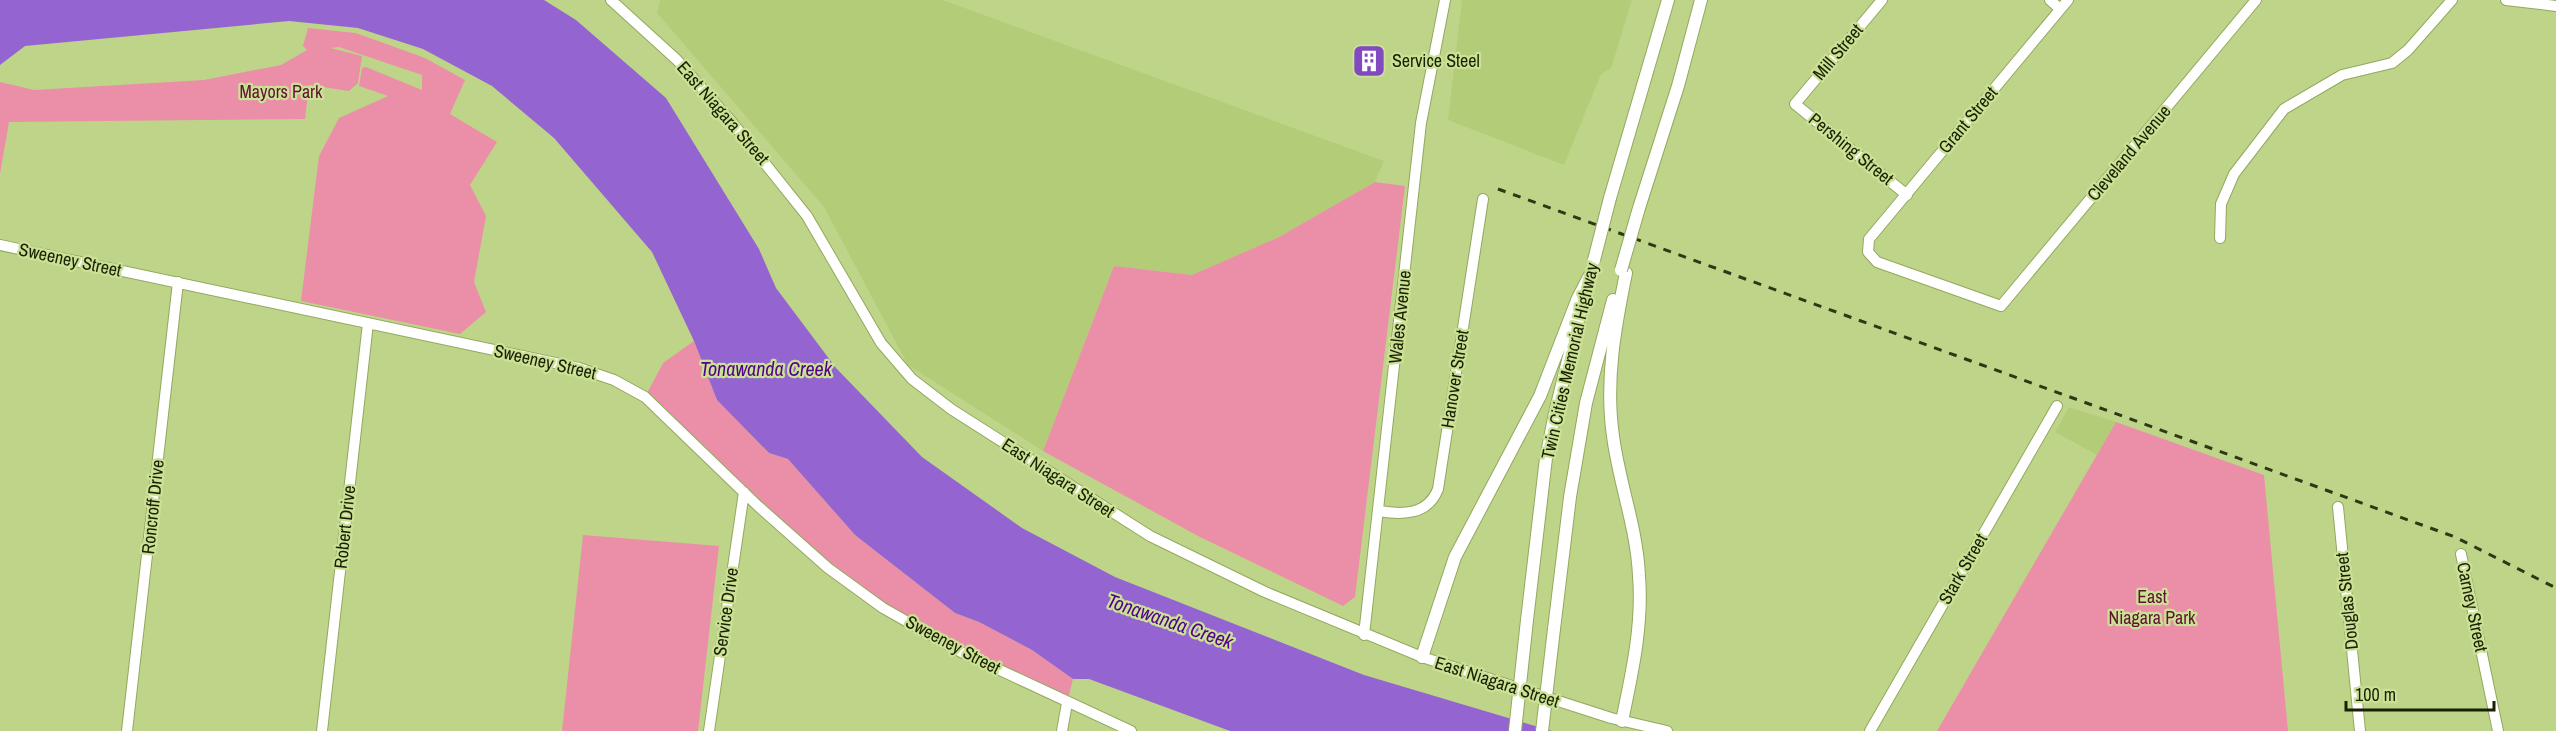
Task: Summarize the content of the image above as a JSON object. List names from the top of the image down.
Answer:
{
  "streets": {
    "main road": ["Twin Cities Memorial Highway"],
    "street": [
      "Mill Street",
      "East Niagara Street",
      "Grant Street",
      "Pershing Street",
      "Cleveland Avenue",
      "Sweeney Street",
      "Wales Avenue",
      "Hanover Street",
      "Roncroff Drive",
      "Robert Drive",
      "Stark Street",
      "Douglas Street",
      "Carney Street",
      "Service Drive"
    ]
  },
  "crossings": [
    ["Mill Street", "Pershing Street"],
    ["East Niagara Street", "Wales Avenue"],
    ["Grant Street", "Pershing Street"],
    ["Grant Street", "Cleveland Avenue"],
    ["Sweeney Street", "Roncroff Drive"],
    ["Sweeney Street", "Robert Drive"],
    ["Sweeney Street", "Service Drive"],
    ["Wales Avenue", "Hanover Street"]
  ],
  "water": ["Tonawanda Creek"],
  "parks": ["Mayors Park", "East Niagara Park"],
  "places": {
    "building": ["Service Steel"]
  },
  "scale_bar": "100 m"
}
